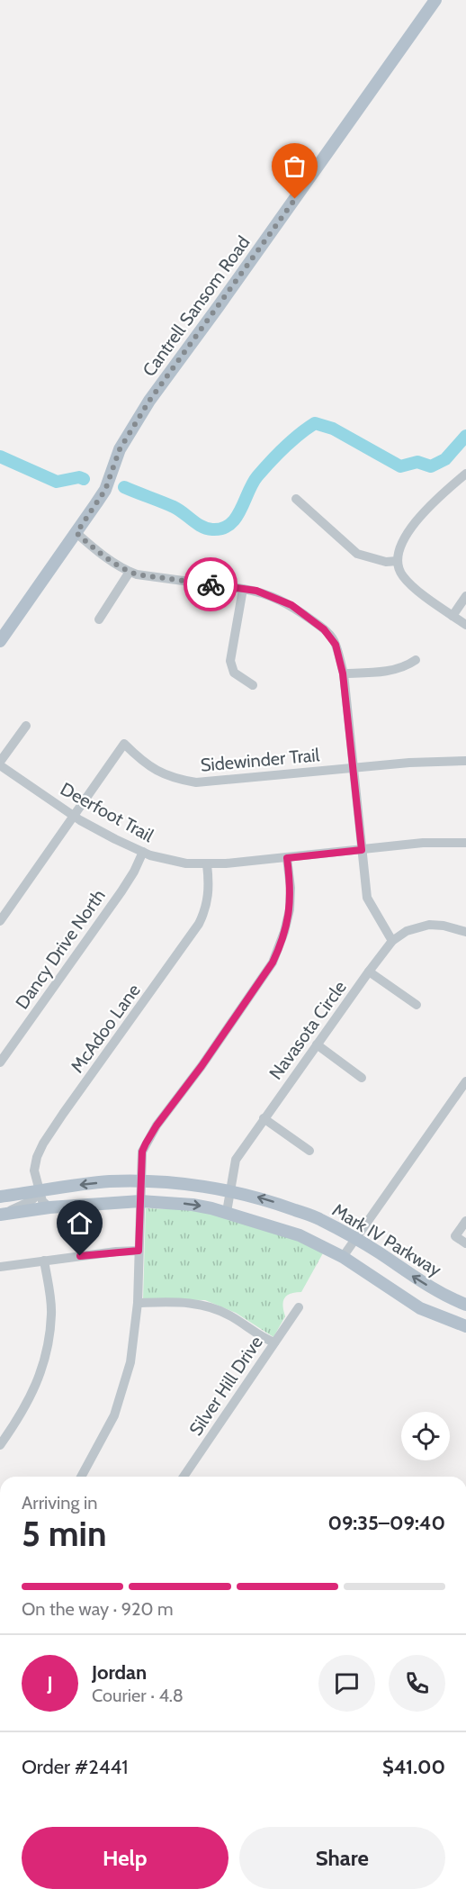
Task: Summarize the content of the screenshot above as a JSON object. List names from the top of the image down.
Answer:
{
  "streets": {
    "main road": ["Cantrell Sansom Road", "Mark IV Parkway"],
    "street": [
      "Sidewinder Trail",
      "Deerfoot Trail",
      "Dancy Drive North",
      "McAdoo Lane",
      "Navasota Circle",
      "Silver Hill Drive"
    ]
  },
  "crossings": [
    ["Sidewinder Trail", "Deerfoot Trail"],
    ["Deerfoot Trail", "Dancy Drive North"],
    ["Deerfoot Trail", "McAdoo Lane"],
    ["McAdoo Lane", "Mark IV Parkway"],
    ["Navasota Circle", "Mark IV Parkway"]
  ],
  "page": {
    "heading": ["5 min", "Arriving in", "09:35–09:40"],
    "panel": [
      "Jordan",
      "Courier · 4.8",
      "Order #2441",
      "$41.00"
    ],
    "bar": "On the way · 920 m",
    "round": "J",
    "buttons": ["Help", "Share"]
  }
}
